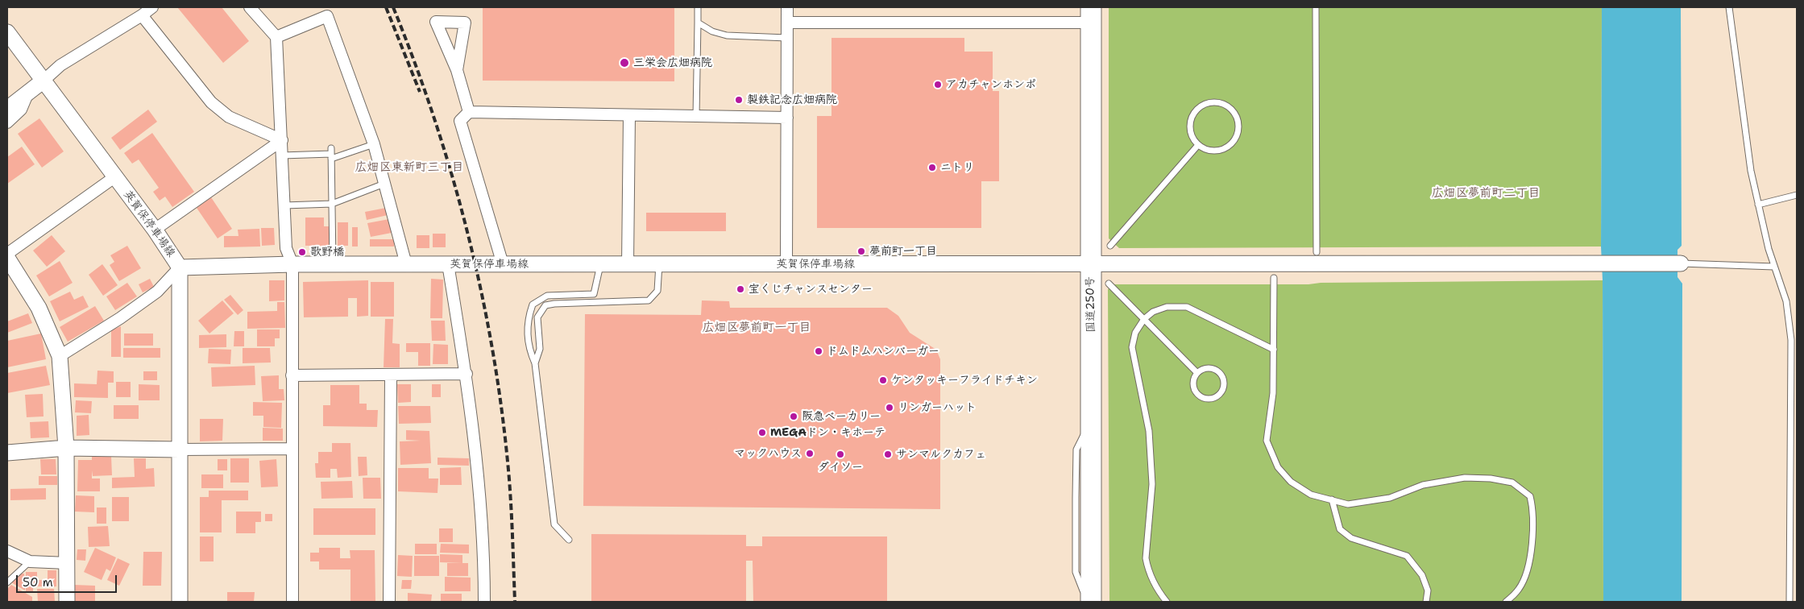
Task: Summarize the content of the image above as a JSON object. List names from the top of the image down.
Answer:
{
  "streets": {
    "highway": ["国道250号"],
    "street": ["英賀保停車場線"]
  },
  "crossings": [
    ["英賀保停車場線", "国道250号"]
  ],
  "districts": ["広畑区東新町三丁目", "広畑区夢前町二丁目", "広畑区夢前町一丁目"],
  "places": [
    "三栄会広畑病院",
    "アカチャンホンポ",
    "製鉄記念広畑病院",
    "ニトリ",
    "夢前町一丁目",
    "歌野橋",
    "宝くじチャンスセンター",
    "ドムドムハンバーガー",
    "ケンタッキーフライドチキン",
    "リンガーハット",
    "阪急ベーカリー",
    "MEGAドン・キホーテ",
    "マックハウス",
    "ダイソー",
    "サンマルクカフェ"
  ],
  "scale_bar": "50 m"
}
